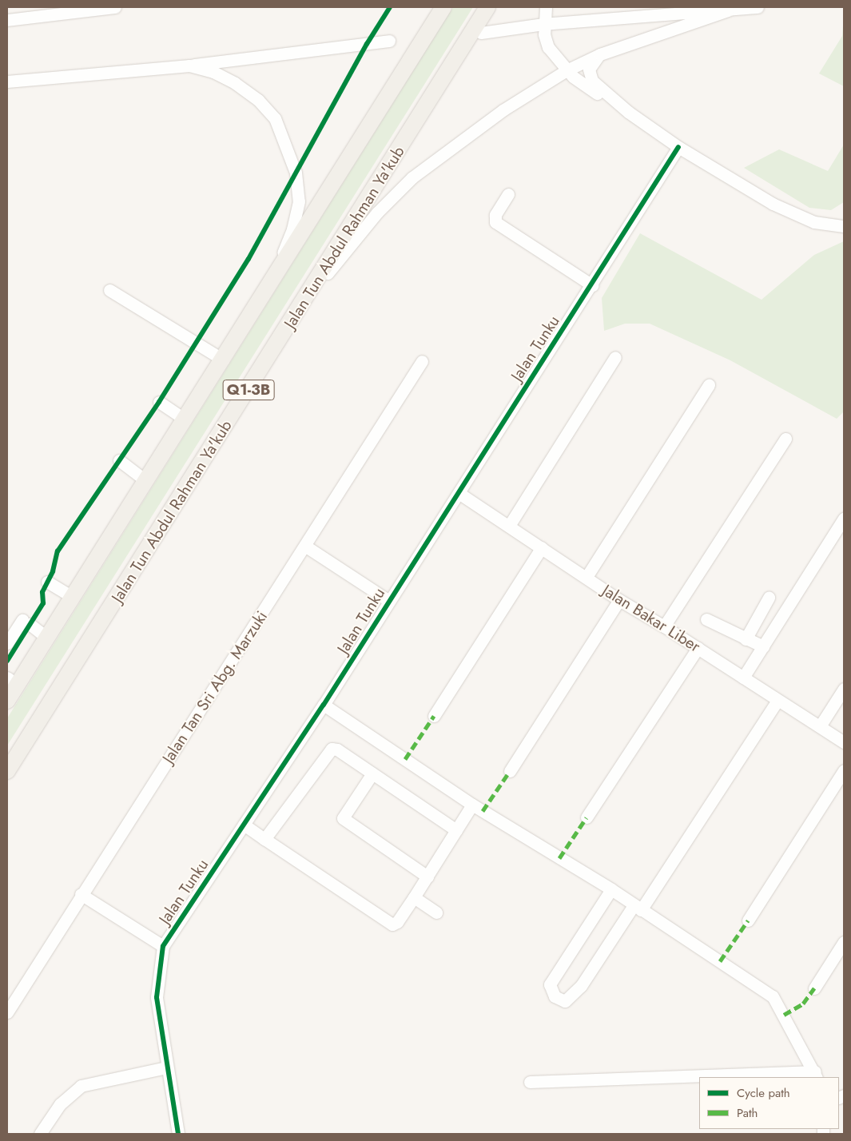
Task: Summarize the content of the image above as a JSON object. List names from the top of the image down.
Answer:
{
  "streets": {
    "main road": ["Jalan Tun Abdul Rahman Ya'kub", "Q1-3B"],
    "street": ["Jalan Tunku", "Jalan Bakar Liber", "Jalan Tan Sri Abg. Marzuki"]
  },
  "crossings": [
    ["Jalan Tunku", "Jalan Bakar Liber"]
  ],
  "legend": ["Cycle path", "Path"]
}
